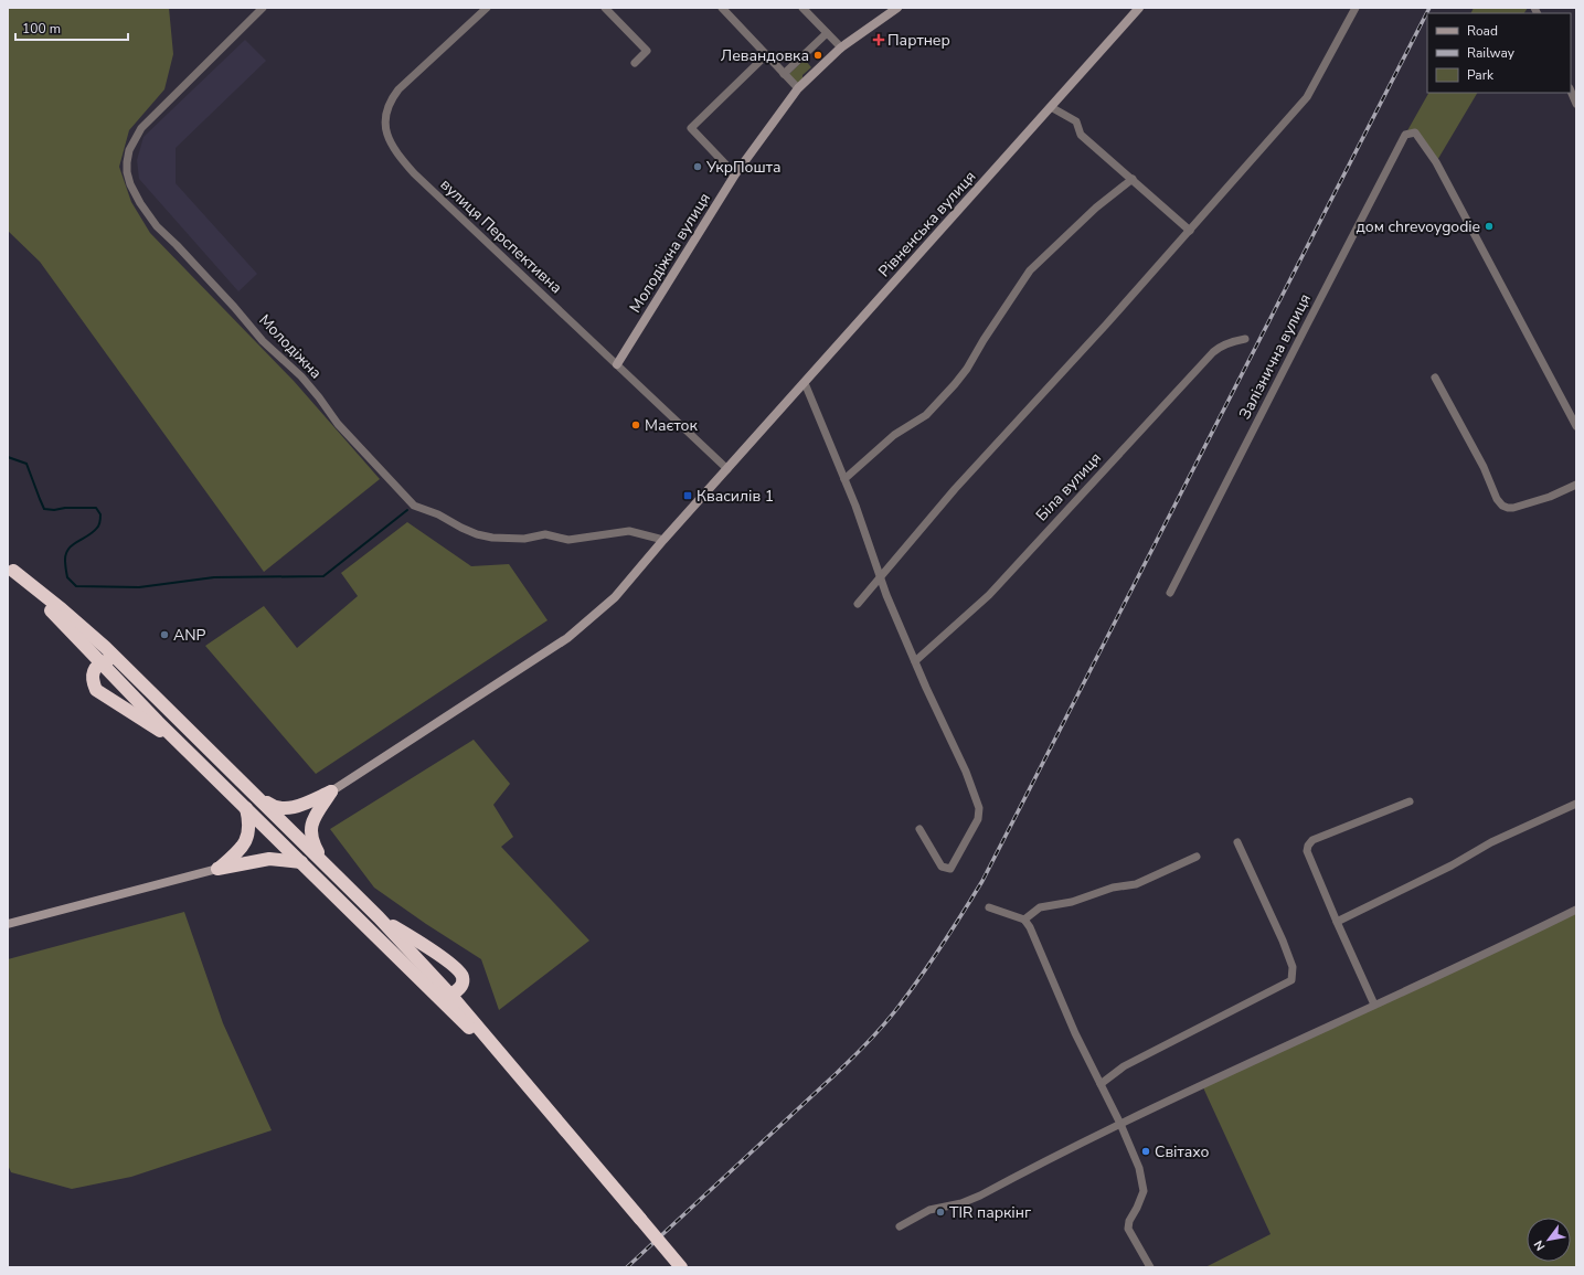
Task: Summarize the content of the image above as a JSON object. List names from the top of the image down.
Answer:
{
  "streets": {
    "main road": ["Рівненська вулиця", "Молодіжна вулиця"],
    "street": [
      "вулиця Перспективна",
      "Молодіжна",
      "Залізнична вулиця",
      "Біла вулиця"
    ]
  },
  "crossings": [
    ["Рівненська вулиця", "вулиця Перспективна"],
    ["Рівненська вулиця", "Молодіжна"],
    ["вулиця Перспективна", "Молодіжна вулиця"]
  ],
  "places": {
    "health": ["Партнер"],
    "other": [
      "Левандовка",
      "УкрПошта",
      "дом chrevoygodie",
      "Маєток",
      "ANP",
      "Світахо",
      "TIR паркінг"
    ],
    "transit": ["Квасилів 1"]
  },
  "legend": ["Road", "Railway", "Park"],
  "scale_bar": "100 m",
  "north": "bottom left"
}
